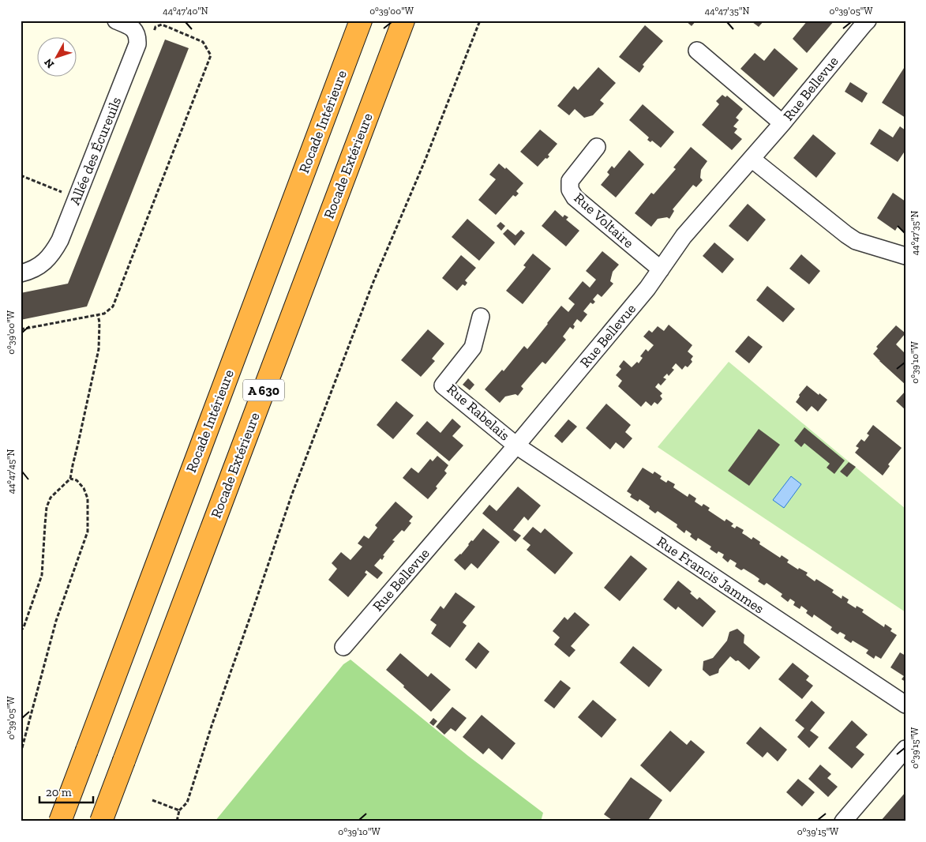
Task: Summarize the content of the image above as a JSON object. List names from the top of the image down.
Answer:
{
  "streets": {
    "highway": ["Rocade Intérieure", "Rocade Extérieure", "A 630"],
    "street": [
      "Rue Bellevue",
      "Allée des Écureuils",
      "Rue Voltaire",
      "Rue Rabelais",
      "Rue Francis Jammes"
    ]
  },
  "crossings": [
    ["Rue Bellevue", "Rue Voltaire"],
    ["Rue Bellevue", "Rue Rabelais"],
    ["Rue Bellevue", "Rue Francis Jammes"],
    ["Rue Rabelais", "Rue Francis Jammes"]
  ],
  "scale_bar": "20 m",
  "north": "bottom left",
  "coordinates": [
    "44°47'40\"N",
    "0°39'00\"W",
    "44°47'35\"N",
    "0°39'05\"W",
    "0°39'10\"W",
    "44°47'45\"N",
    "0°39'15\"W"
  ]
}
